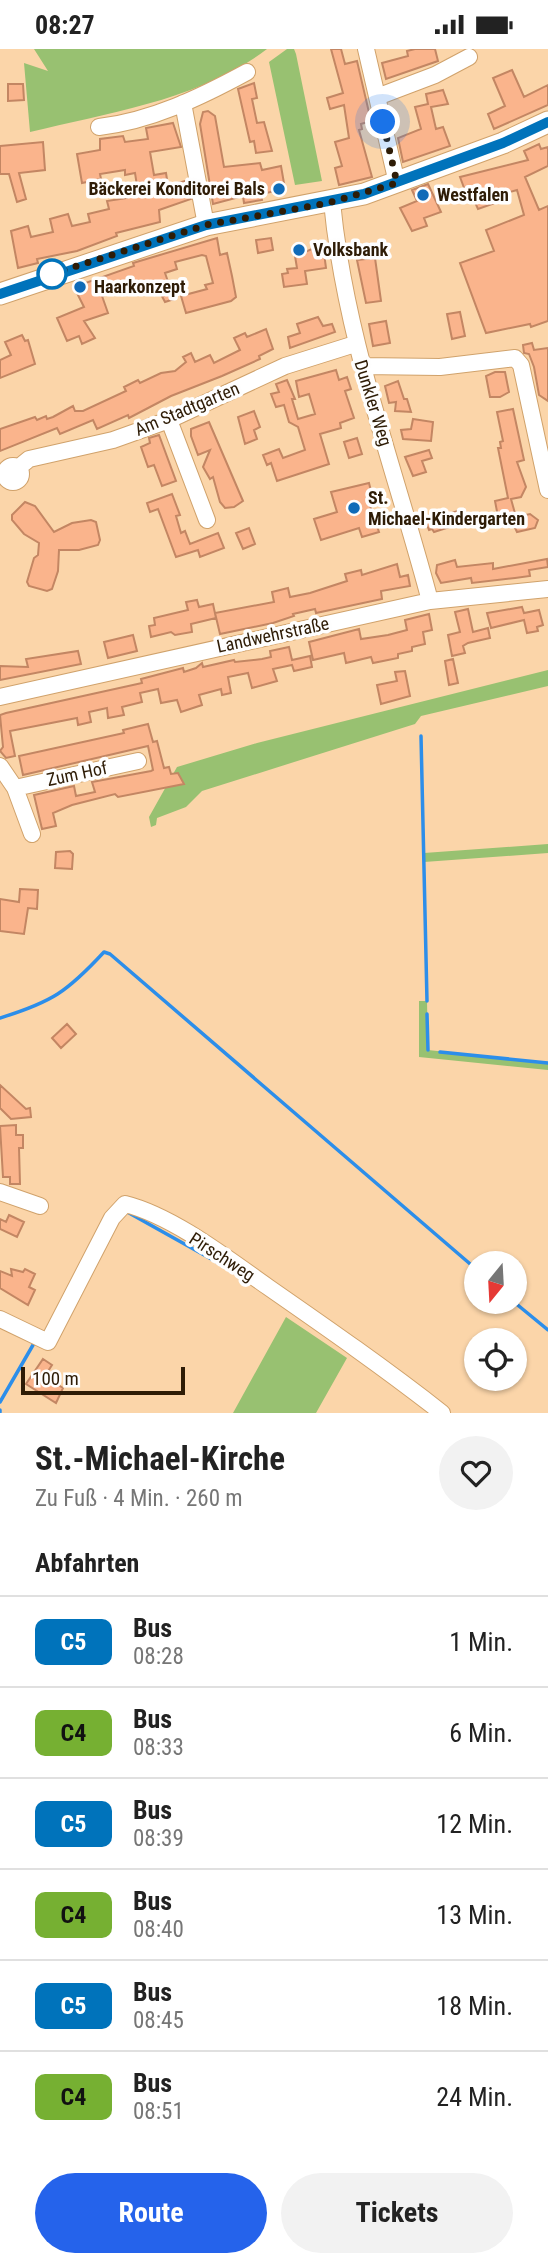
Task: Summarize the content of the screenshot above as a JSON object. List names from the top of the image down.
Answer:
{
  "streets": {
    "street": [
      "Dunkler Weg",
      "Am Stadtgarten",
      "Landwehrstraße",
      "Zum Hof",
      "Pirschweg"
    ]
  },
  "crossings": [
    ["Dunkler Weg", "Am Stadtgarten"],
    ["Dunkler Weg", "Landwehrstraße"]
  ],
  "places": [
    "Bäckerei Konditorei Bals",
    "Westfalen",
    "Volksbank",
    "Haarkonzept",
    "St. Michael-Kindergarten"
  ],
  "lines": ["bus line C5"],
  "scale_bar": "100 m",
  "north": "bottom",
  "page": {
    "status": "08:27",
    "scale": "100 m",
    "heading": [
      ["St.-Michael-Kirche", "Zu Fuß · 4 Min. · 260 m"],
      "Abfahrten"
    ],
    "list": [
      {
        "mark": "C5",
        "name": "Bus",
        "note": "08:28",
        "value": "1 Min."
      },
      {
        "mark": "C4",
        "name": "Bus",
        "note": "08:33",
        "value": "6 Min."
      },
      {
        "mark": "C5",
        "name": "Bus",
        "note": "08:39",
        "value": "12 Min."
      },
      {
        "mark": "C4",
        "name": "Bus",
        "note": "08:40",
        "value": "13 Min."
      },
      {
        "mark": "C5",
        "name": "Bus",
        "note": "08:45",
        "value": "18 Min."
      },
      {
        "mark": "C4",
        "name": "Bus",
        "note": "08:51",
        "value": "24 Min."
      }
    ],
    "buttons": ["Route", "Tickets"]
  }
}
